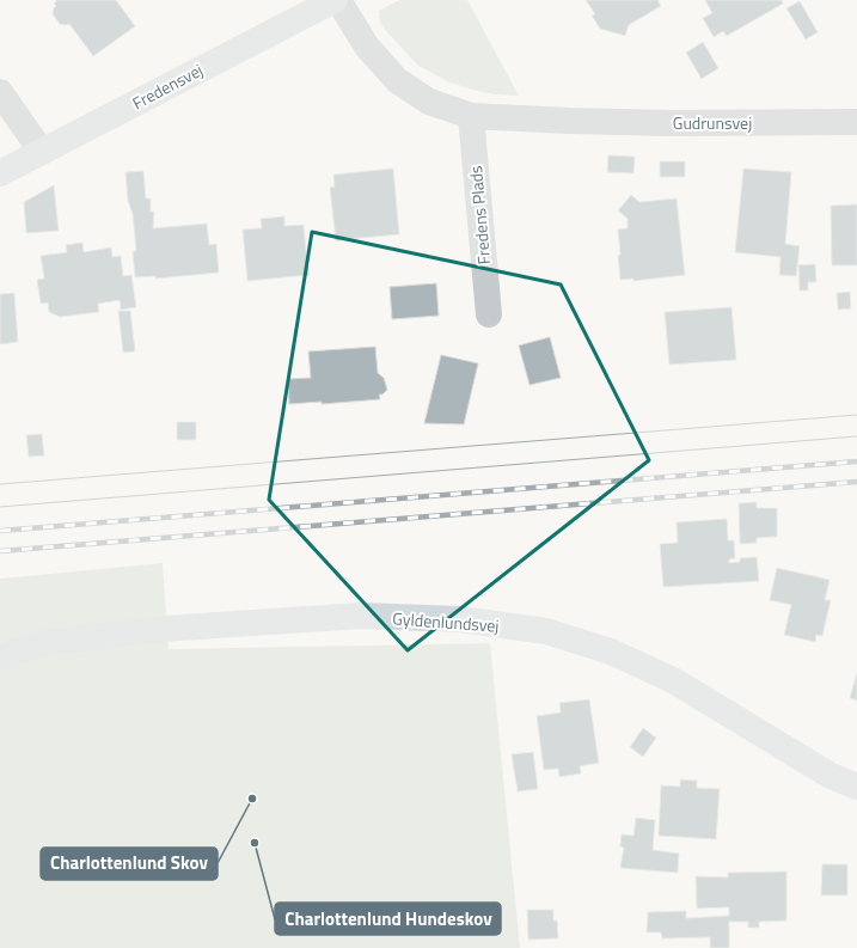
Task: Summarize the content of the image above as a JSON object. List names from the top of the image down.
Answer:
{
  "streets": {
    "street": [
      "Fredensvej",
      "Gudrunsvej",
      "Fredens Plads",
      "Gyldenlundsvej"
    ]
  },
  "crossings": [
    ["Gudrunsvej", "Fredens Plads"]
  ],
  "places": ["Charlottenlund Skov", "Charlottenlund Hundeskov"]
}
